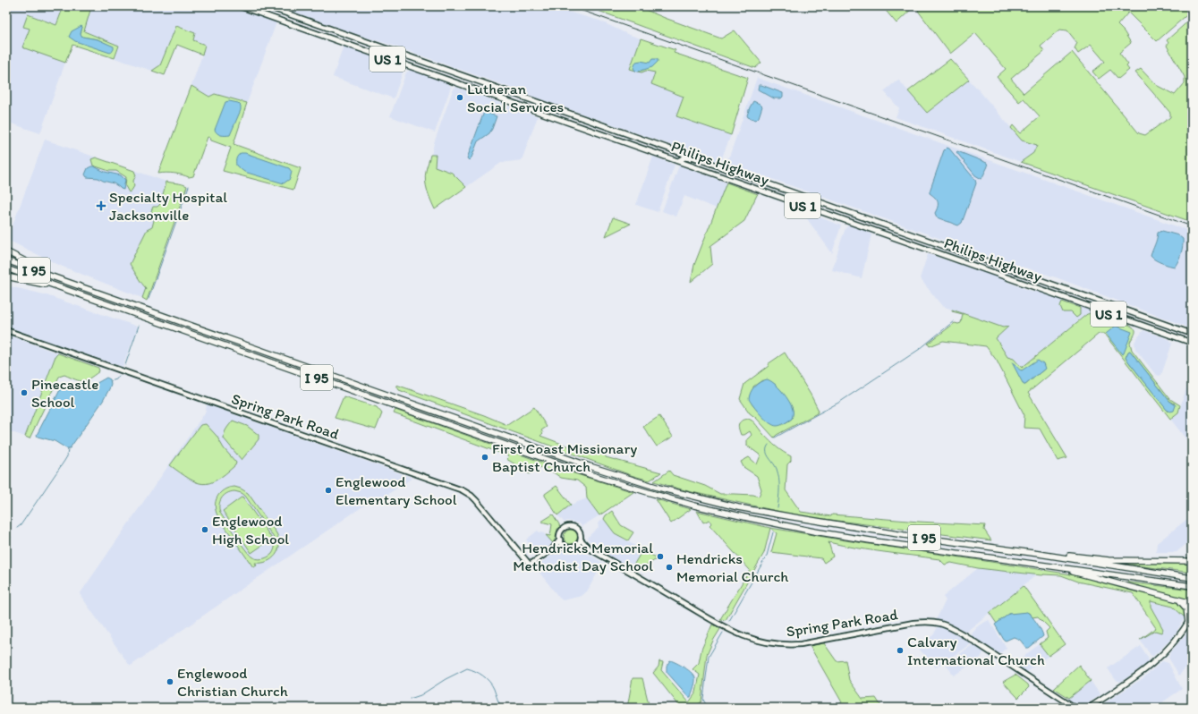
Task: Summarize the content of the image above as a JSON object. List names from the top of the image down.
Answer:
{
  "streets": {
    "highway": ["I 95"],
    "main road": ["US 1", "Philips Highway", "Spring Park Road"]
  },
  "places": {
    "other": [
      "Lutheran Social Services",
      "Pinecastle School",
      "First Coast Missionary Baptist Church",
      "Englewood Elementary School",
      "Englewood High School",
      "Hendricks Memorial Methodist Day School",
      "Hendricks Memorial Church",
      "Calvary International Church",
      "Englewood Christian Church"
    ],
    "health": ["Specialty Hospital Jacksonville"]
  }
}
